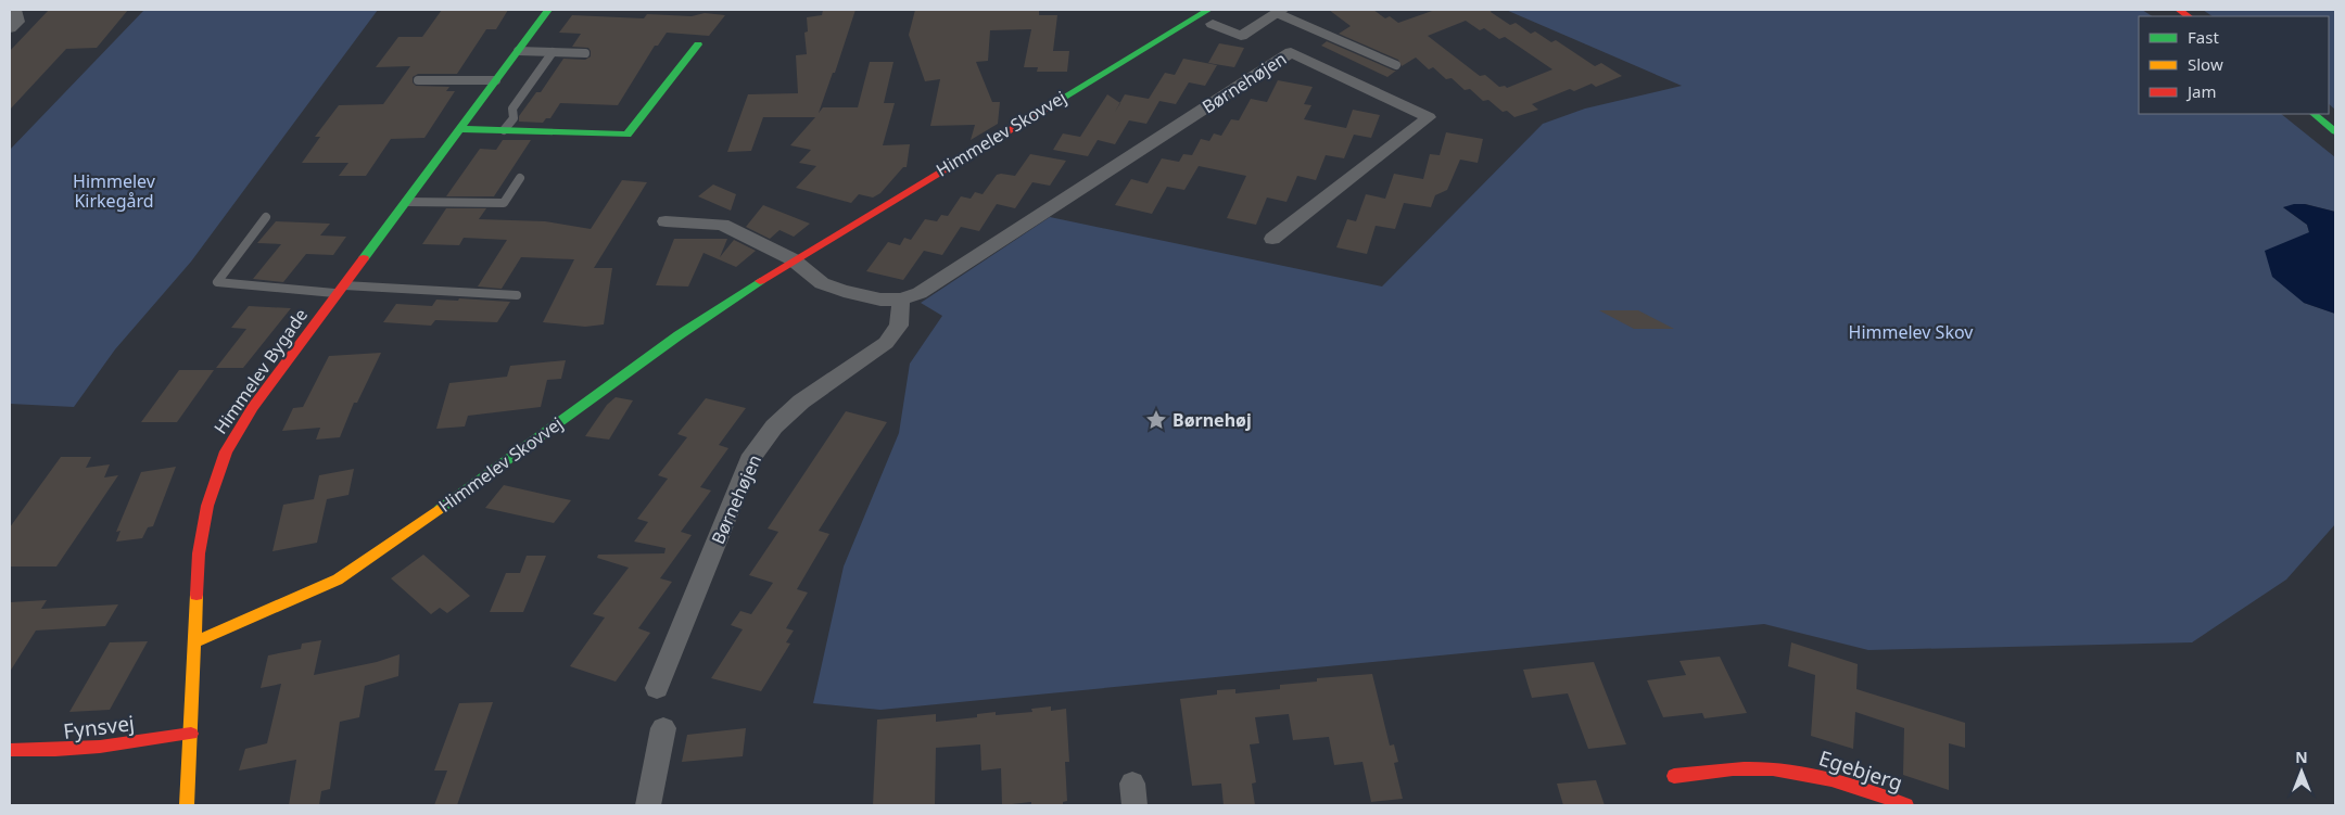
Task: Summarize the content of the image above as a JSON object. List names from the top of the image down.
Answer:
{
  "streets": {
    "street": [
      "Børnehøjen",
      "Himmelev Skovvej",
      "Himmelev Bygade",
      "Fynsvej",
      "Egebjerg"
    ]
  },
  "crossings": [
    ["Børnehøjen", "Himmelev Skovvej"],
    ["Himmelev Skovvej", "Himmelev Bygade"],
    ["Himmelev Bygade", "Fynsvej"]
  ],
  "parks": ["Himmelev Kirkegård", "Himmelev Skov"],
  "places": {
    "place": ["Børnehøj"]
  },
  "legend": ["Fast", "Slow", "Jam"],
  "north": "top"
}
